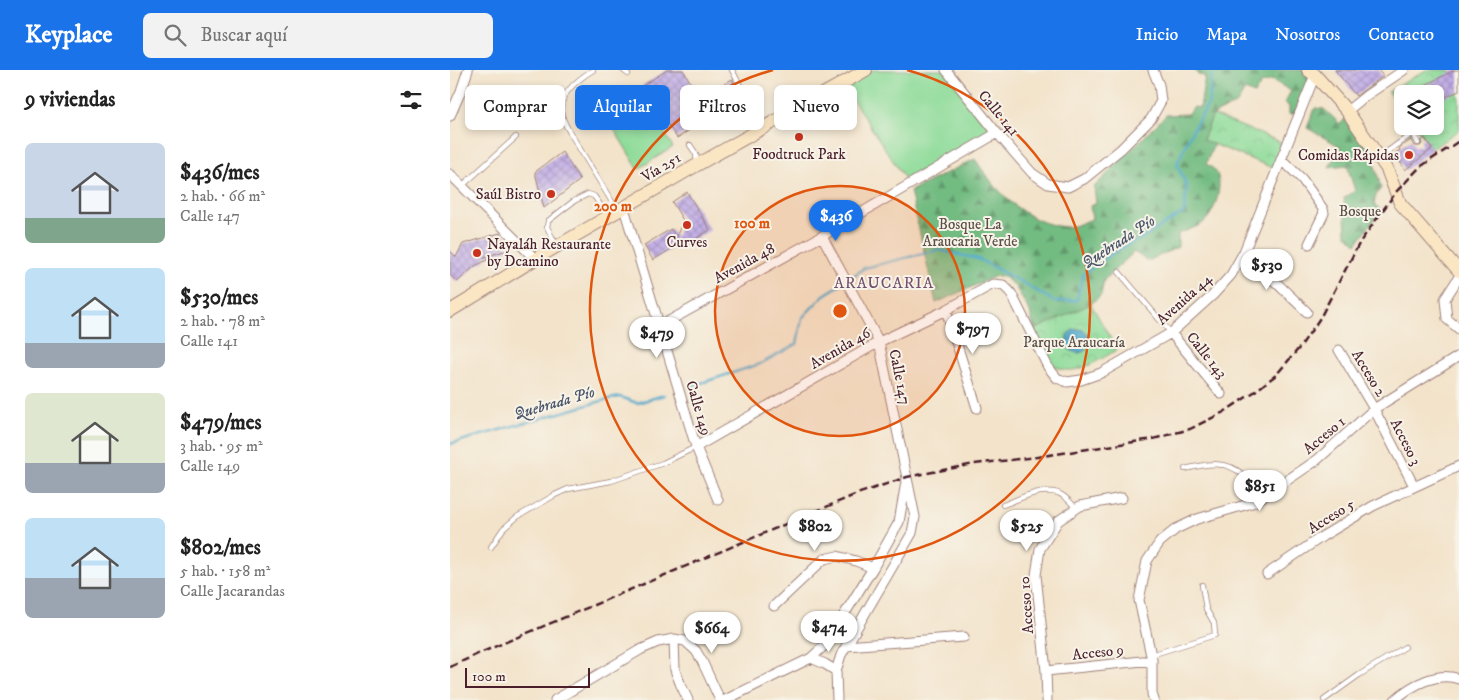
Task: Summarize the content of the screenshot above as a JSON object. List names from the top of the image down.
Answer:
{
  "streets": {
    "main road": ["Vía 251"],
    "street": [
      "Calle 141",
      "Avenida 48",
      "Avenida 44",
      "Avenida 46",
      "Calle 143",
      "Acceso 2",
      "Calle 147",
      "Calle 149",
      "Acceso 1",
      "Acceso 3",
      "Acceso 5",
      "Acceso 10",
      "Acceso 9"
    ]
  },
  "crossings": [
    ["Calle 141", "Avenida 48"],
    ["Vía 251", "Calle 149"],
    ["Avenida 48", "Calle 147"],
    ["Avenida 48", "Calle 149"],
    ["Avenida 44", "Avenida 46"],
    ["Avenida 44", "Calle 143"],
    ["Avenida 46", "Calle 147"],
    ["Avenida 46", "Calle 149"],
    ["Acceso 2", "Acceso 1"],
    ["Acceso 2", "Acceso 3"],
    ["Acceso 1", "Acceso 3"],
    ["Acceso 1", "Acceso 9"],
    ["Acceso 3", "Acceso 5"],
    ["Acceso 10", "Acceso 9"]
  ],
  "districts": ["ARAUCARIA"],
  "water": ["Quebrada Pío"],
  "parks": ["Bosque", "Bosque La Araucaria Verde", "Parque Araucaría"],
  "places": [
    "Foodtruck Park",
    "Comidas Rápidas",
    "Saúl Bistro",
    "Curves",
    "Nayaláh Restaurante by Dcamino"
  ],
  "scale_bar": "100 m",
  "page": {
    "header": "Keyplace",
    "search": "Buscar aquí",
    "nav": [
      "Inicio",
      "Mapa",
      "Nosotros",
      "Contacto"
    ],
    "heading": "9 viviendas",
    "chip": [
      "Comprar",
      "Alquilar",
      "Filtros",
      "Nuevo"
    ],
    "list": [
      {
        "name": "$436/mes",
        "note": "2 hab. · 66 m² · Calle 147"
      },
      {
        "name": "$530/mes",
        "note": "2 hab. · 78 m² · Calle 141"
      },
      {
        "name": "$479/mes",
        "note": "3 hab. · 95 m² · Calle 149"
      },
      {
        "name": "$802/mes",
        "note": "5 hab. · 158 m² · Calle Jacarandas"
      }
    ],
    "price": [
      "$436",
      "$530",
      "$797",
      "$479",
      "$851",
      "$802",
      "$525",
      "$474",
      "$664"
    ],
    "scale": "100 m"
  },
  "rings": ["200 m", "100 m"]
}
